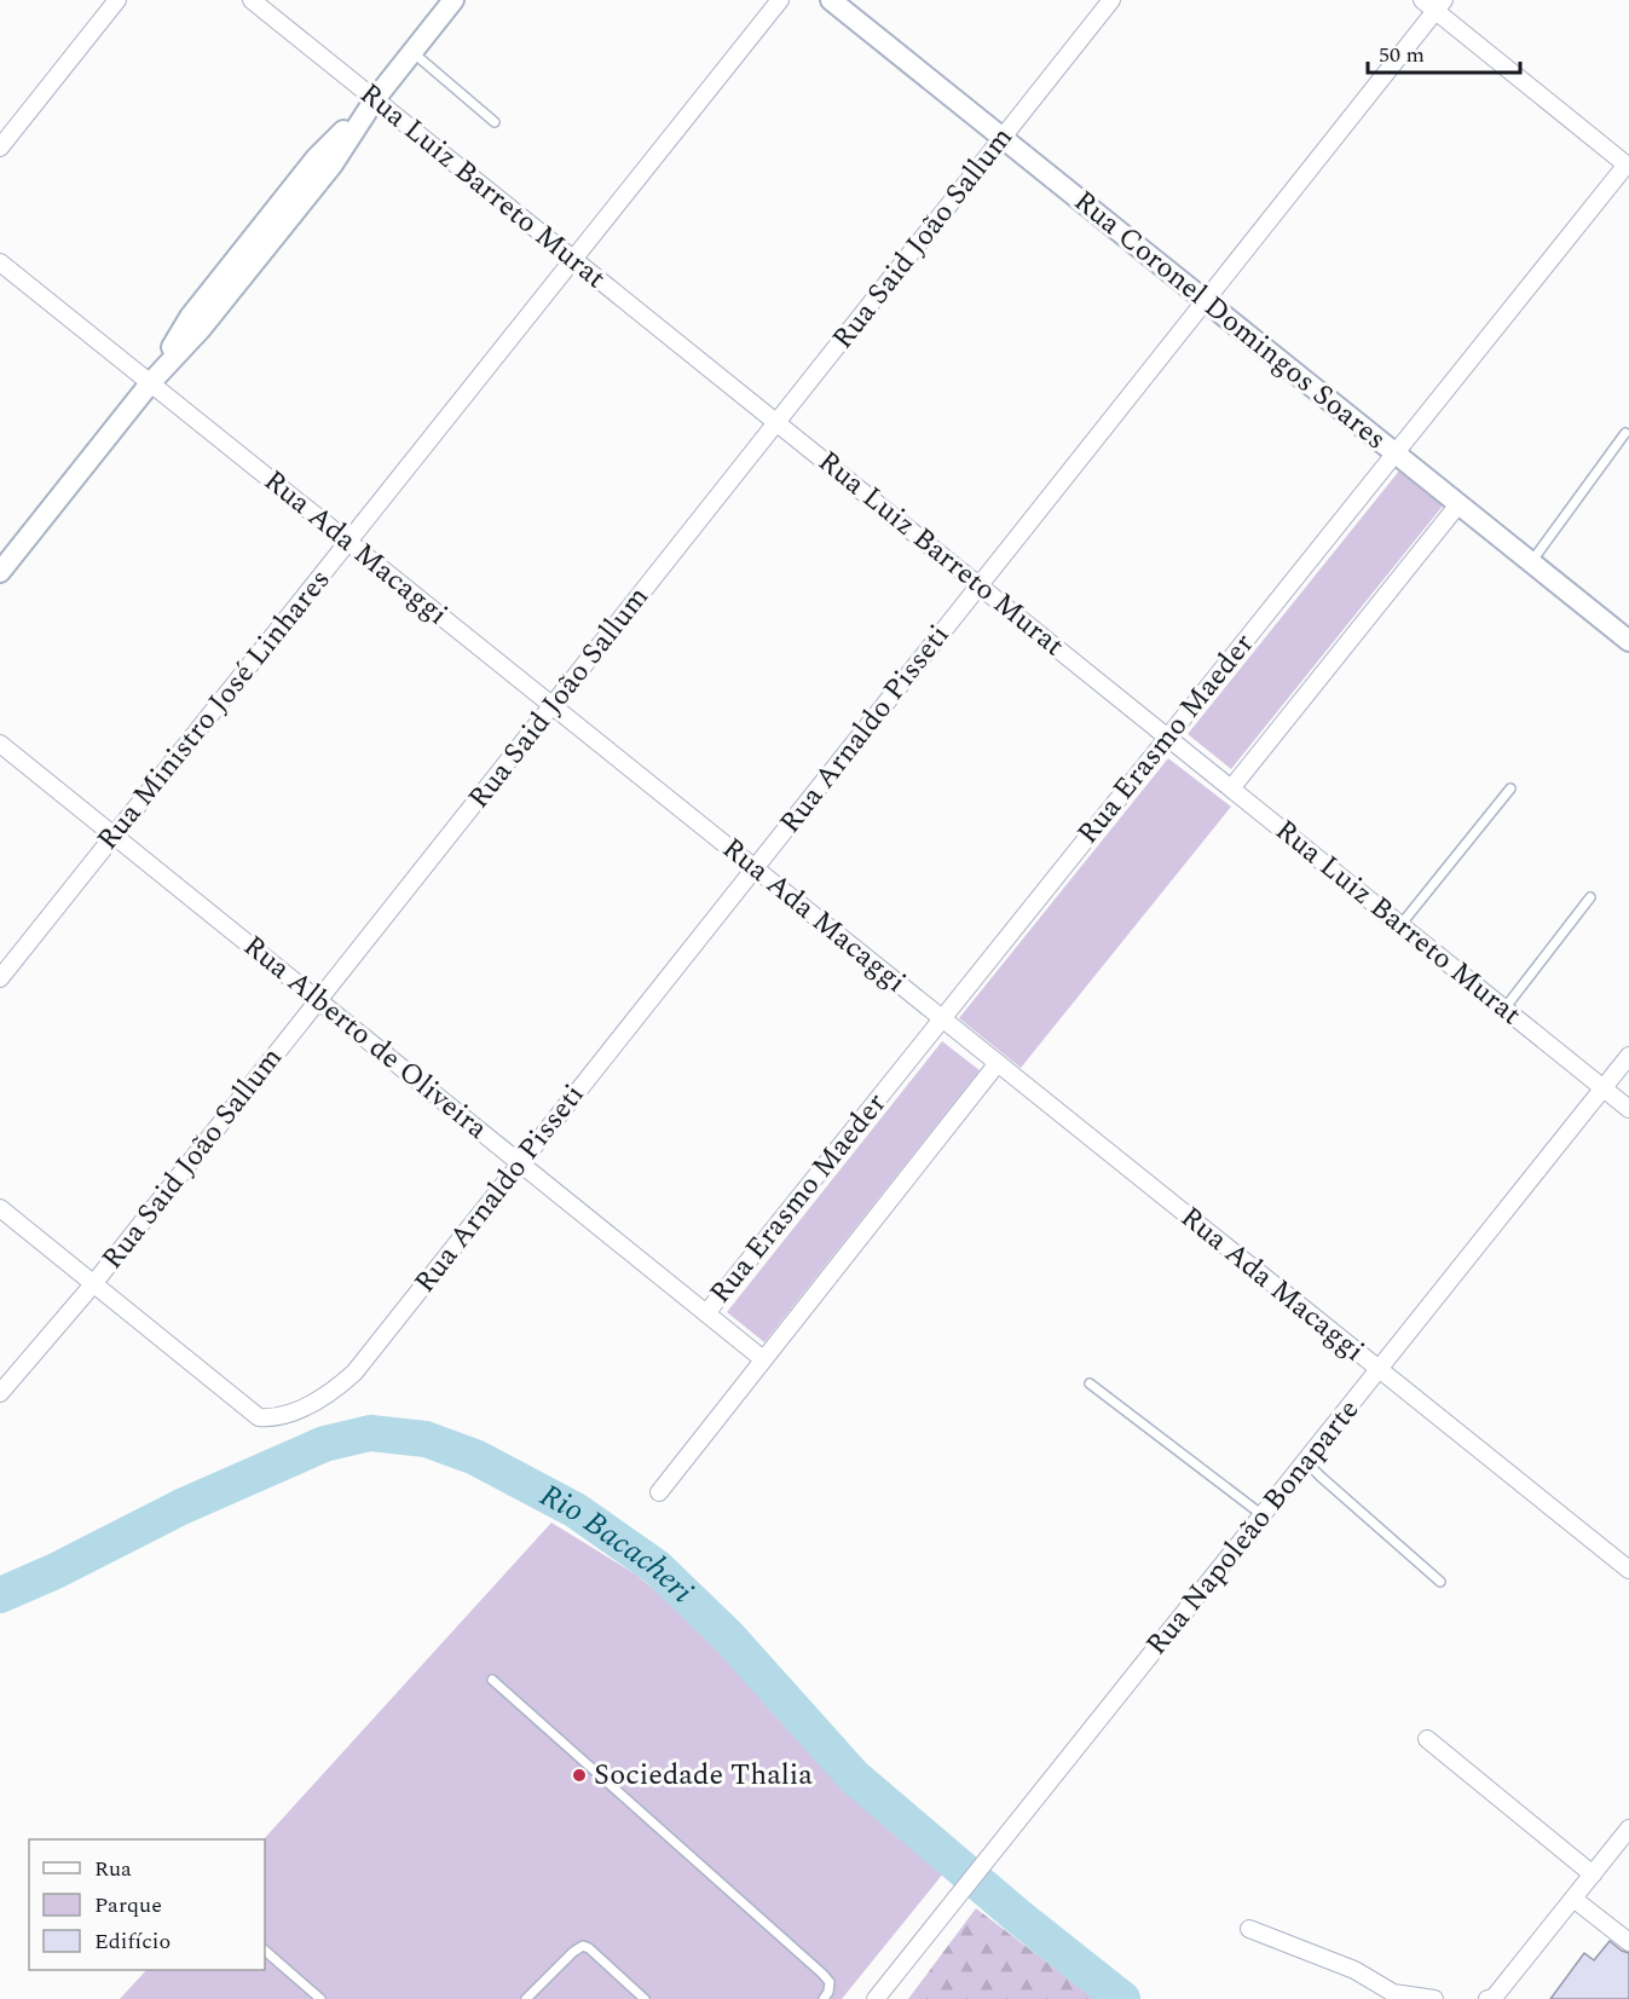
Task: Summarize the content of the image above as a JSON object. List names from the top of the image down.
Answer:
{
  "streets": {
    "street": [
      "Rua Luiz Barreto Murat",
      "Rua Said João Sallum",
      "Rua Coronel Domingos Soares",
      "Rua Ada Macaggi",
      "Rua Ministro José Linhares",
      "Rua Arnaldo Pisseti",
      "Rua Erasmo Maeder",
      "Rua Alberto de Oliveira",
      "Rua Napoleão Bonaparte"
    ]
  },
  "crossings": [
    ["Rua Luiz Barreto Murat", "Rua Said João Sallum"],
    ["Rua Luiz Barreto Murat", "Rua Ministro José Linhares"],
    ["Rua Luiz Barreto Murat", "Rua Arnaldo Pisseti"],
    ["Rua Luiz Barreto Murat", "Rua Erasmo Maeder"],
    ["Rua Luiz Barreto Murat", "Rua Napoleão Bonaparte"],
    ["Rua Said João Sallum", "Rua Coronel Domingos Soares"],
    ["Rua Said João Sallum", "Rua Ada Macaggi"],
    ["Rua Said João Sallum", "Rua Arnaldo Pisseti"],
    ["Rua Said João Sallum", "Rua Alberto de Oliveira"],
    ["Rua Coronel Domingos Soares", "Rua Arnaldo Pisseti"],
    ["Rua Coronel Domingos Soares", "Rua Erasmo Maeder"],
    ["Rua Ada Macaggi", "Rua Ministro José Linhares"],
    ["Rua Ada Macaggi", "Rua Arnaldo Pisseti"],
    ["Rua Ada Macaggi", "Rua Erasmo Maeder"],
    ["Rua Ada Macaggi", "Rua Napoleão Bonaparte"],
    ["Rua Ministro José Linhares", "Rua Alberto de Oliveira"],
    ["Rua Arnaldo Pisseti", "Rua Alberto de Oliveira"],
    ["Rua Erasmo Maeder", "Rua Alberto de Oliveira"]
  ],
  "water": ["Rio Bacacheri"],
  "places": ["Sociedade Thalia"],
  "legend": ["Rua", "Parque", "Edifício"],
  "scale_bar": "50 m"
}
